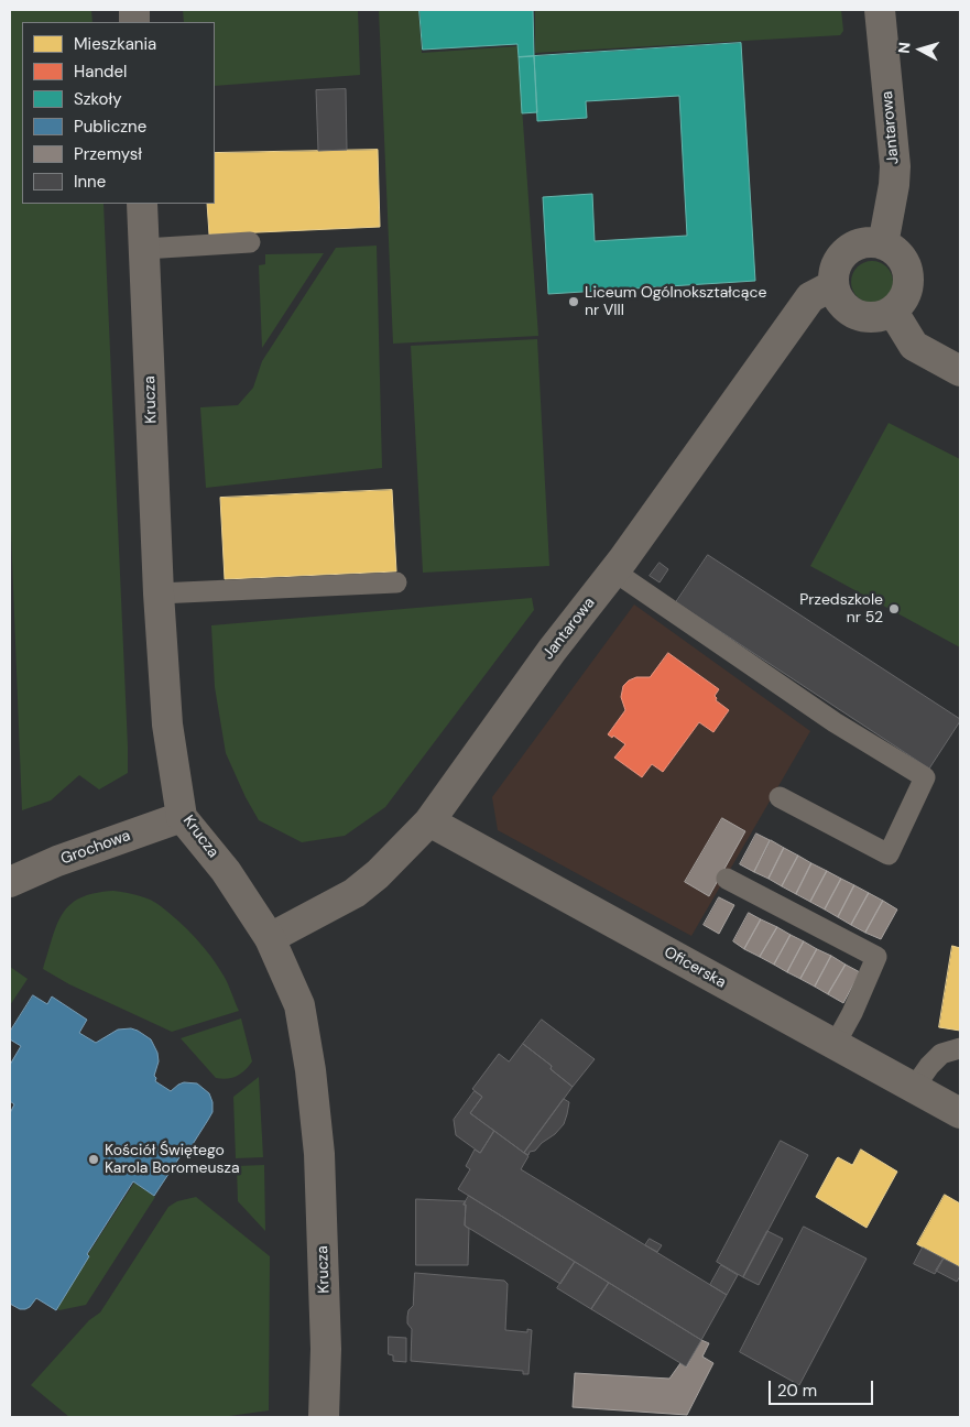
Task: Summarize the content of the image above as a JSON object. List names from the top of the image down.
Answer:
{
  "streets": {
    "street": [
      "Jantarowa",
      "Krucza",
      "Grochowa",
      "Oficerska"
    ]
  },
  "crossings": [
    ["Jantarowa", "Krucza"],
    ["Jantarowa", "Oficerska"],
    ["Krucza", "Grochowa"]
  ],
  "places": ["Liceum Ogólnokształcące nr VIII", "Przedszkole nr 52", "Kościół Świętego Karola Boromeusza"],
  "legend": [
    "Mieszkania",
    "Handel",
    "Szkoły",
    "Publiczne",
    "Przemysł",
    "Inne"
  ],
  "scale_bar": "20 m",
  "north": "left"
}
